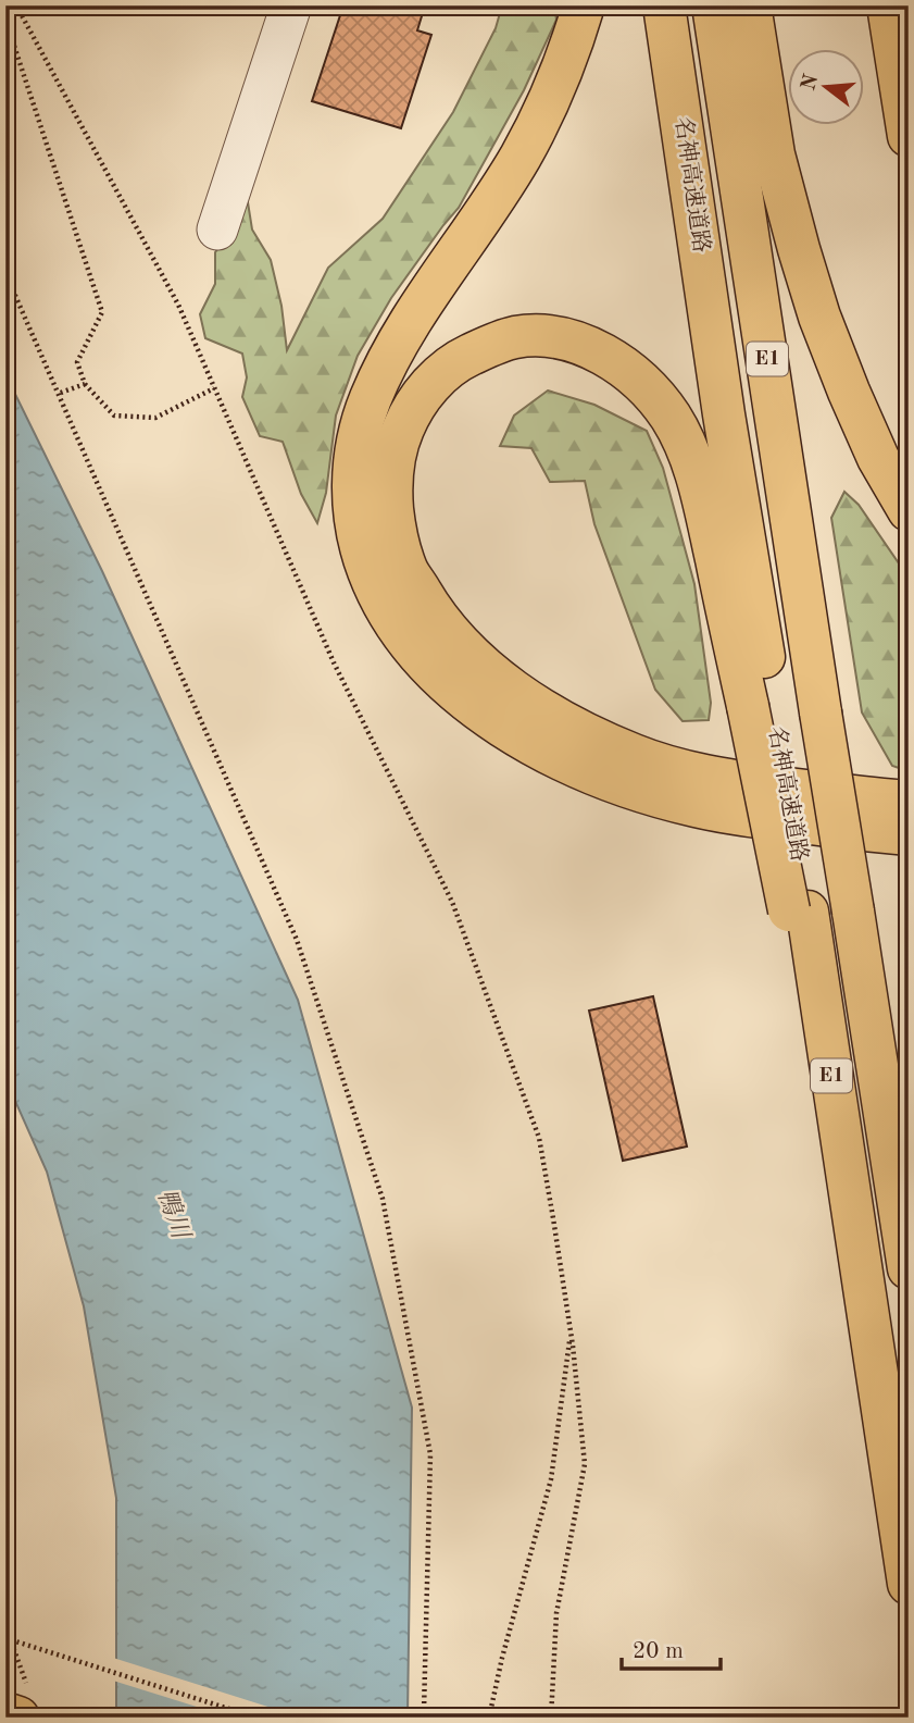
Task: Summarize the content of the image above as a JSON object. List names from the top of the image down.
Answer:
{
  "streets": {
    "main road": ["名神高速道路", "E1"]
  },
  "water": ["鴨川"],
  "scale_bar": "20 m",
  "north": "left"
}
